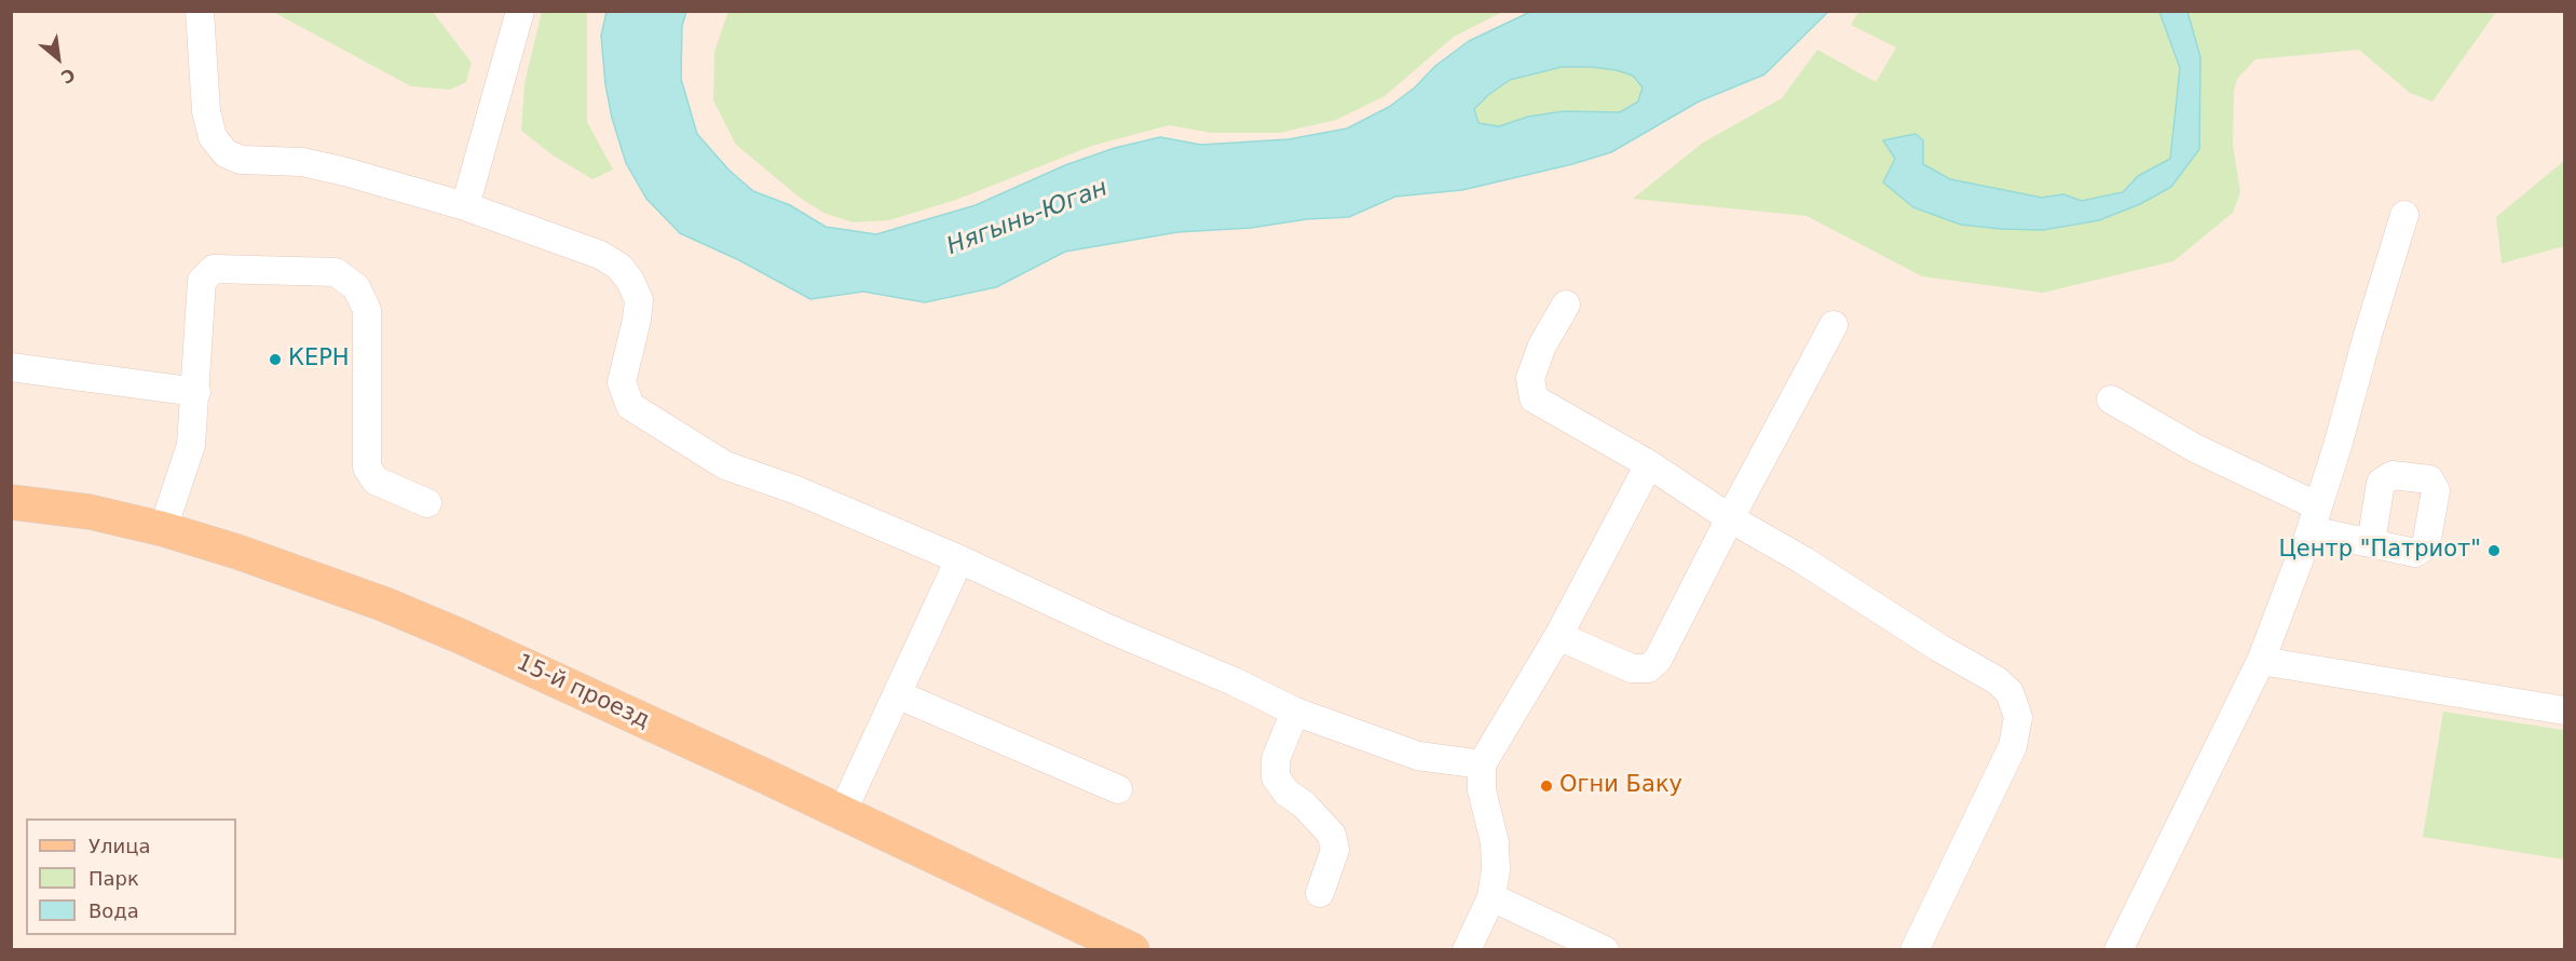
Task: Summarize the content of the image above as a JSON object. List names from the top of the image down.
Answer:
{
  "streets": {
    "main road": ["15-й проезд"]
  },
  "water": ["Нягынь-Юган"],
  "places": ["КЕРН", "Центр \"Патриот\"", "Огни Баку"],
  "legend": ["Улица", "Парк", "Вода"],
  "north": "bottom right"
}
